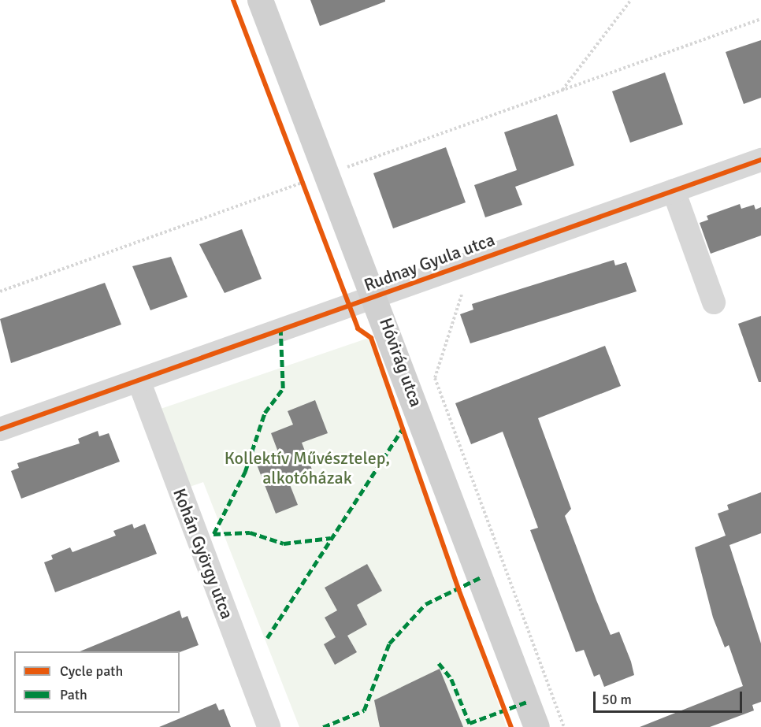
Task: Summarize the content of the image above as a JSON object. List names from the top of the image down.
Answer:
{
  "streets": {
    "street": ["Rudnay Gyula utca", "Hóvirág utca", "Kohán György utca"]
  },
  "crossings": [
    ["Rudnay Gyula utca", "Hóvirág utca"],
    ["Rudnay Gyula utca", "Kohán György utca"]
  ],
  "parks": ["Kollektív Művésztelep, alkotóházak"],
  "legend": ["Cycle path", "Path"],
  "scale_bar": "50 m"
}
